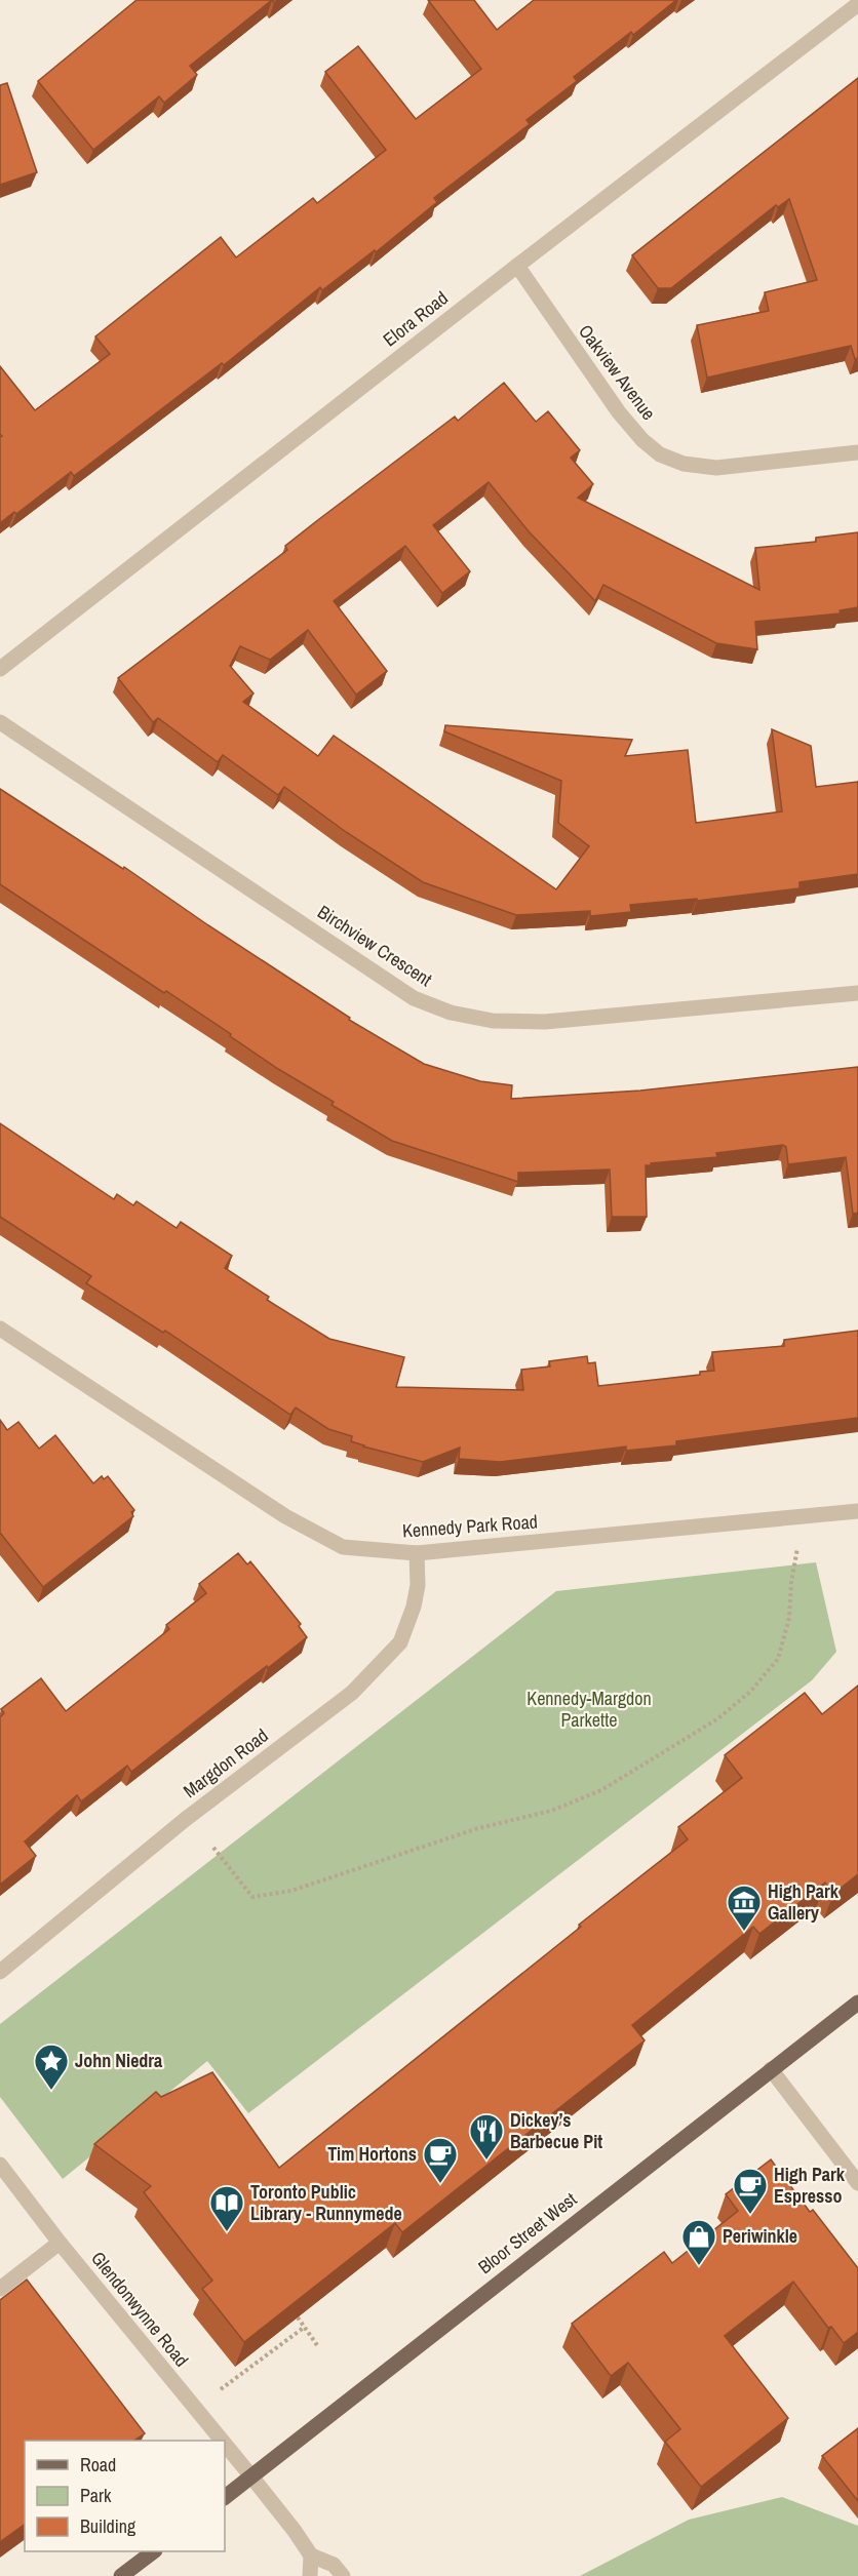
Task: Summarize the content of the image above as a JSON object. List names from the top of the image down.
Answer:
{
  "streets": {
    "main road": ["Bloor Street West"],
    "street": [
      "Elora Road",
      "Oakview Avenue",
      "Birchview Crescent",
      "Kennedy Park Road",
      "Margdon Road",
      "Glendonwynne Road"
    ]
  },
  "crossings": [
    ["Elora Road", "Oakview Avenue"],
    ["Kennedy Park Road", "Margdon Road"],
    ["Bloor Street West", "Glendonwynne Road"]
  ],
  "parks": ["Kennedy-Margdon Parkette"],
  "places": {
    "museum": ["High Park Gallery"],
    "place": ["John Niedra"],
    "restaurant": ["Dickey’s Barbecue Pit"],
    "cafe": ["Tim Hortons", "High Park Espresso"],
    "library": ["Toronto Public Library - Runnymede"],
    "shop": ["Periwinkle"]
  },
  "legend": ["Road", "Park", "Building"]
}
